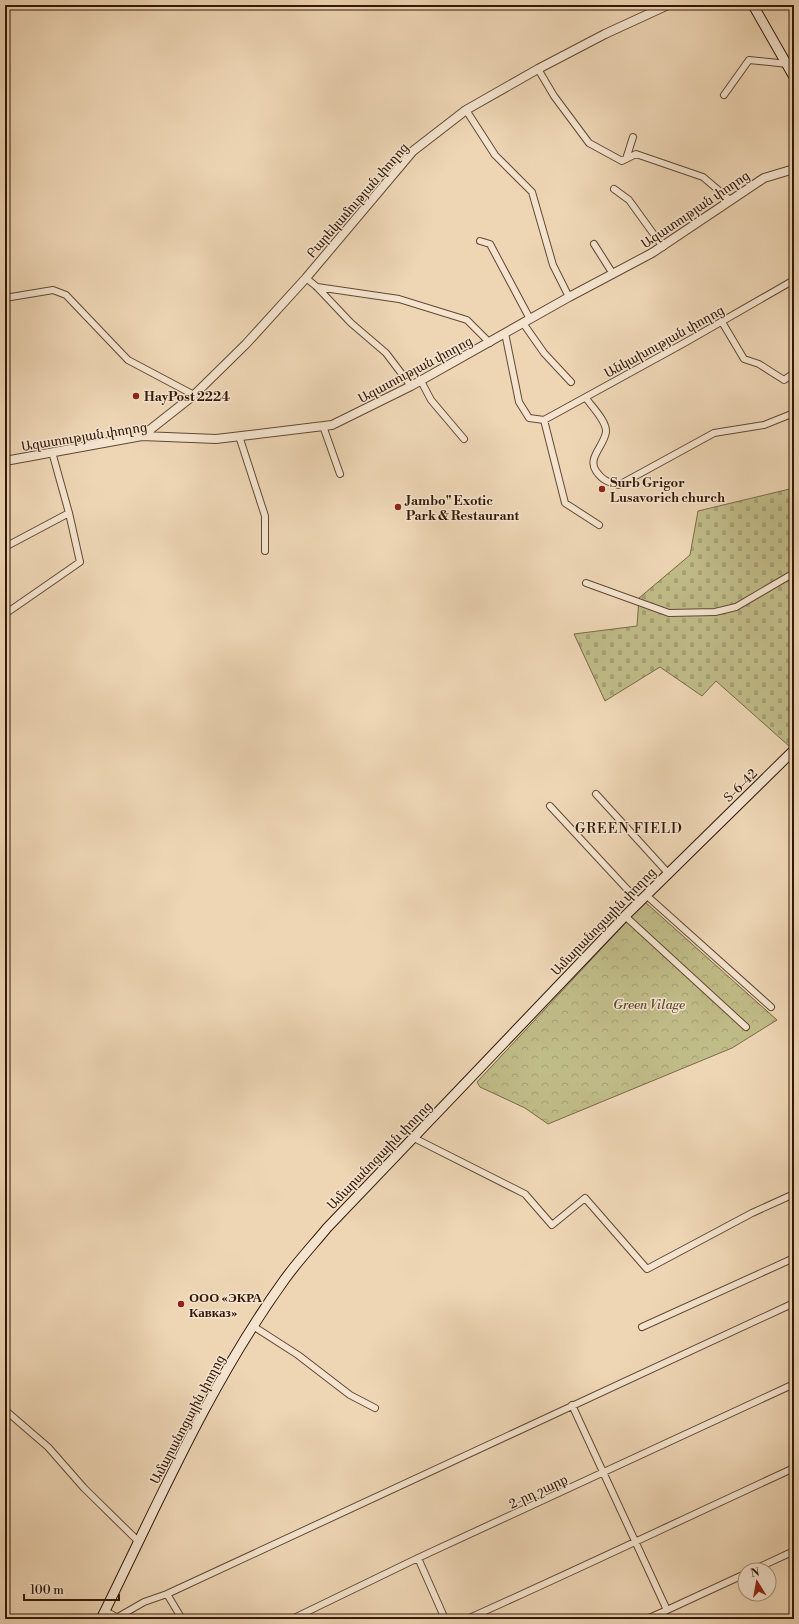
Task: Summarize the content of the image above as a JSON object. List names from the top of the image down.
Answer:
{
  "streets": {
    "main road": ["Տ-6-42", "Ամարանոցային փողոց"],
    "street": [
      "Բարեկամության փողոց",
      "Ազատության փողոց",
      "Անկախության փողոց",
      "2-րդ շարք"
    ]
  },
  "crossings": [
    ["Բարեկամության փողոց", "Ազատության փողոց"],
    ["Տ-6-42", "Ամարանոցային փողոց"]
  ],
  "districts": ["GREEN FIELD"],
  "parks": ["Green Vilage"],
  "places": [
    "HayPost 2224",
    "Surb Grigor Lusavorich church",
    "Jambo\" Exotic Park & Restaurant",
    "ООО «ЭКРА Кавказ»"
  ],
  "scale_bar": "100 m",
  "north": "top"
}
